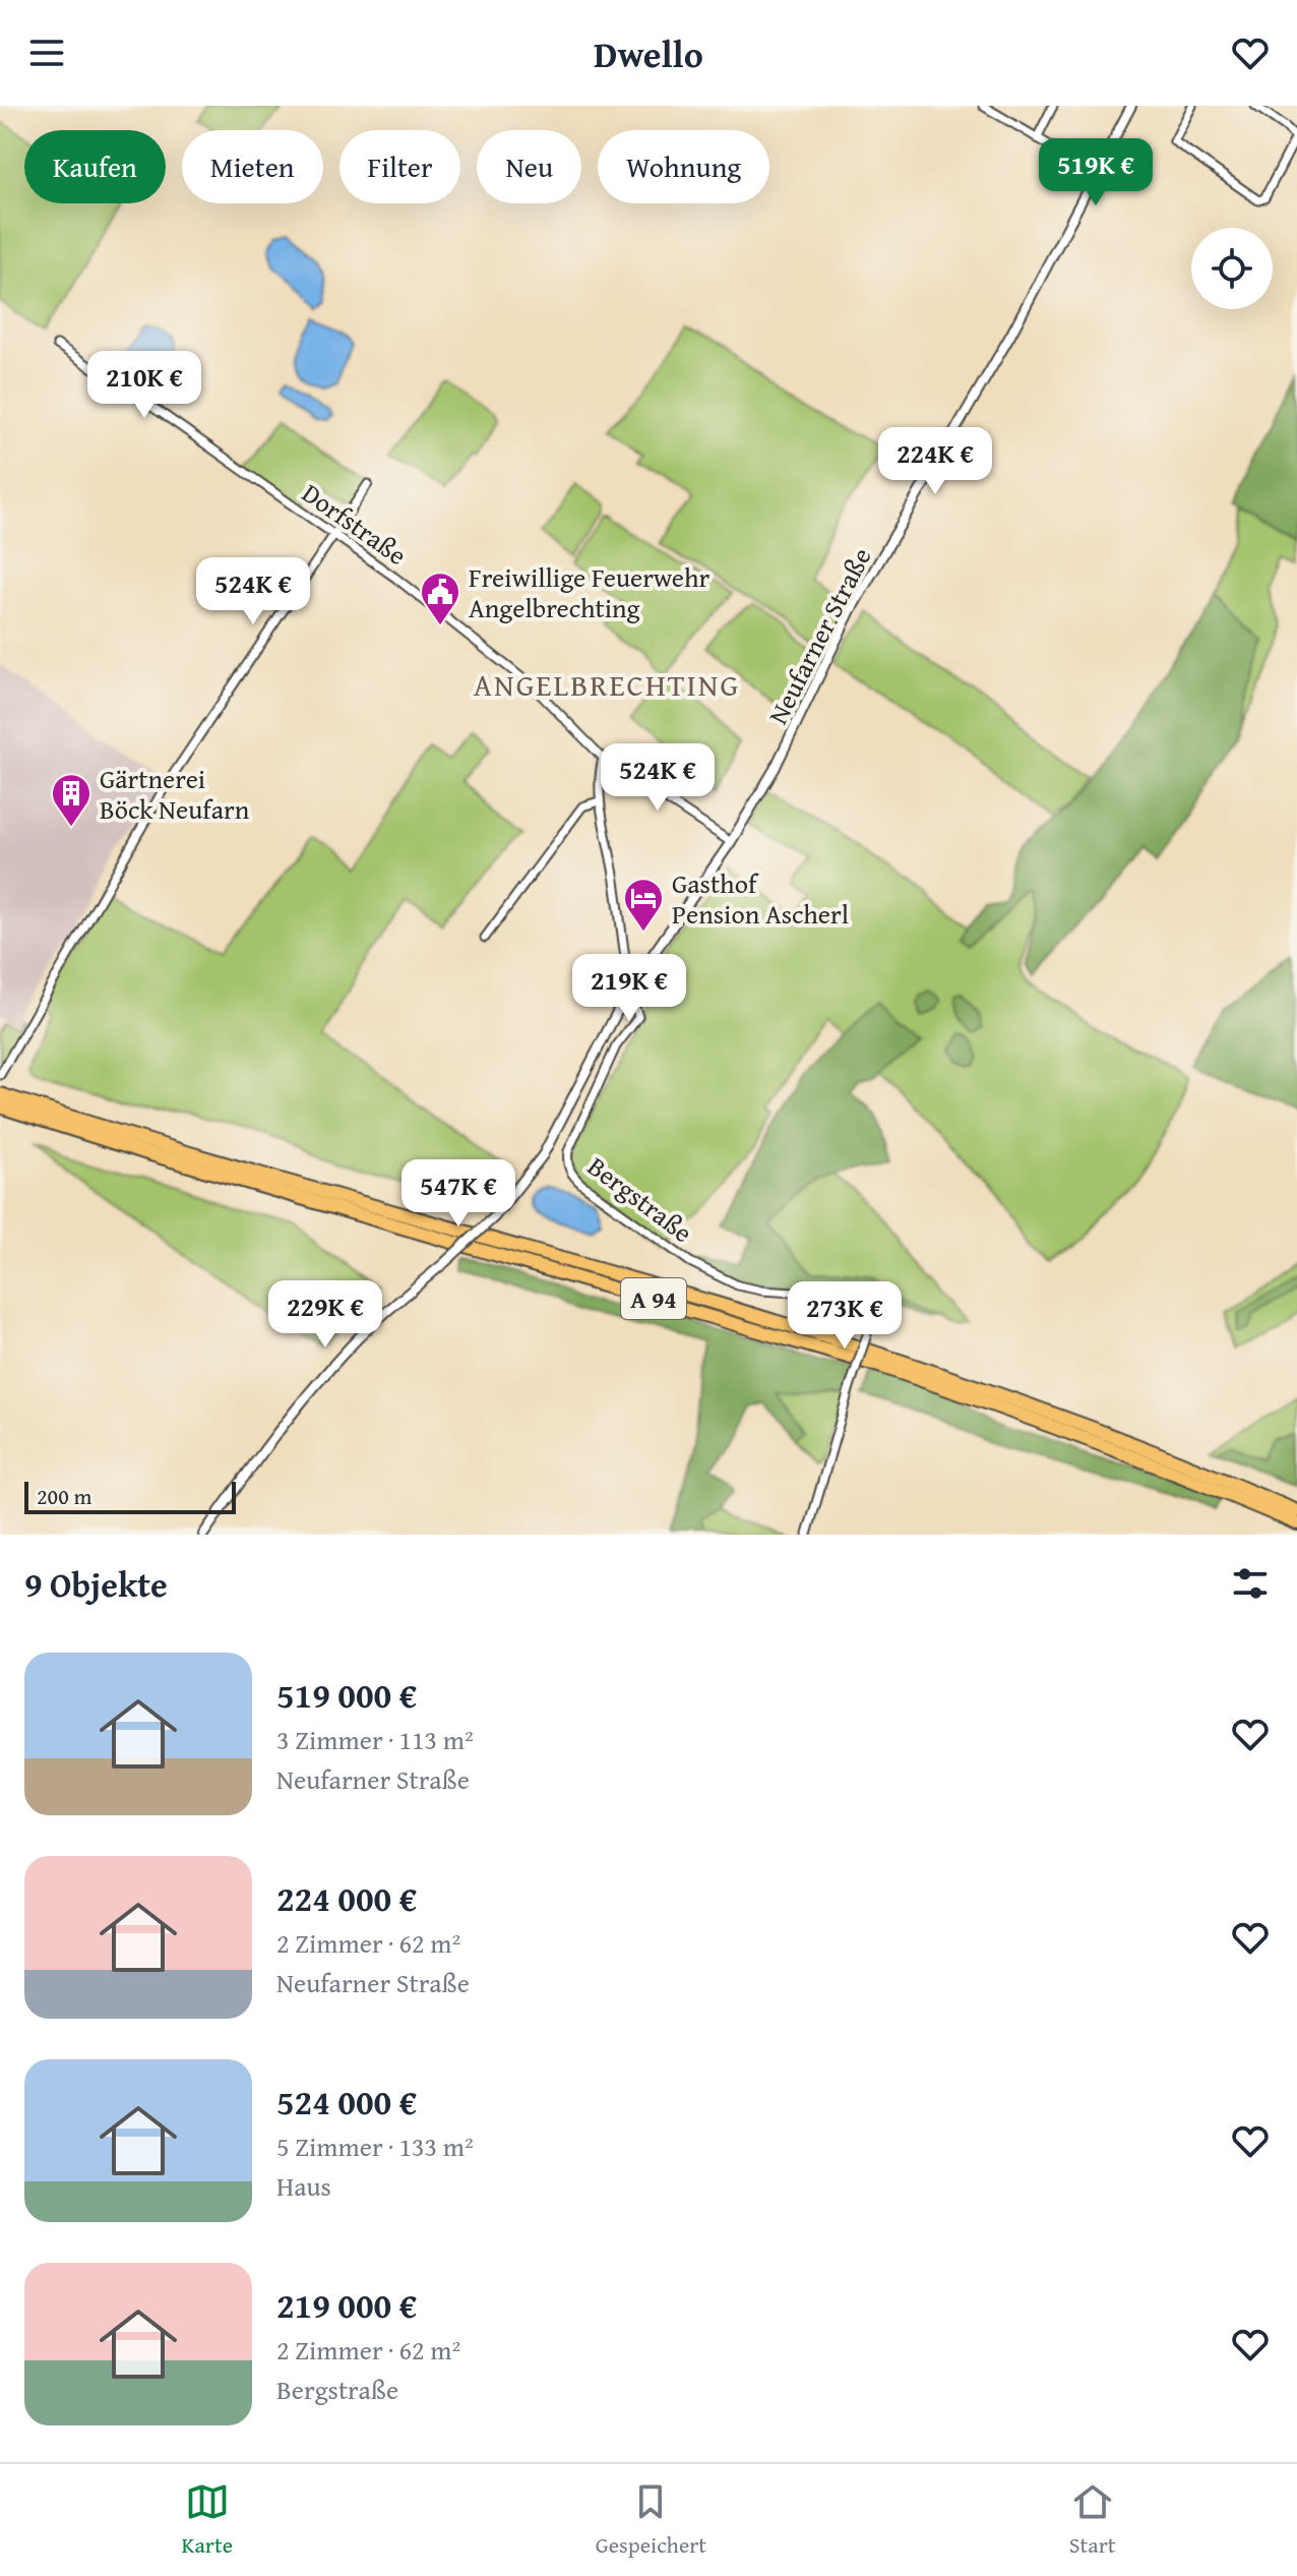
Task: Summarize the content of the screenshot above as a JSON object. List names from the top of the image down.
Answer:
{
  "streets": {
    "highway": ["A 94"],
    "street": ["Dorfstraße", "Neufarner Straße", "Bergstraße"]
  },
  "crossings": [
    ["Dorfstraße", "Neufarner Straße"],
    ["Dorfstraße", "Bergstraße"],
    ["Neufarner Straße", "Bergstraße"]
  ],
  "districts": ["ANGELBRECHTING"],
  "places": {
    "public building": ["Freiwillige Feuerwehr Angelbrechting"],
    "building": ["Gärtnerei Böck Neufarn"],
    "hotel": ["Gasthof Pension Ascherl"]
  },
  "scale_bar": "200 m",
  "page": {
    "header": "Dwello",
    "chip": [
      "Kaufen",
      "Mieten",
      "Filter",
      "Neu",
      "Wohnung"
    ],
    "price": [
      "519K €",
      "210K €",
      "224K €",
      "524K €",
      "524K €",
      "219K €",
      "547K €",
      "229K €",
      "273K €"
    ],
    "scale": "200 m",
    "heading": "9 Objekte",
    "list": [
      {
        "name": "519 000 €",
        "note": "3 Zimmer · 113 m² · Neufarner Straße"
      },
      {
        "name": "224 000 €",
        "note": "2 Zimmer · 62 m² · Neufarner Straße"
      },
      {
        "name": "524 000 €",
        "note": "5 Zimmer · 133 m² · Haus"
      },
      {
        "name": "219 000 €",
        "note": "2 Zimmer · 62 m² · Bergstraße"
      }
    ],
    "tabs": ["Karte", "Gespeichert", "Start"]
  }
}
